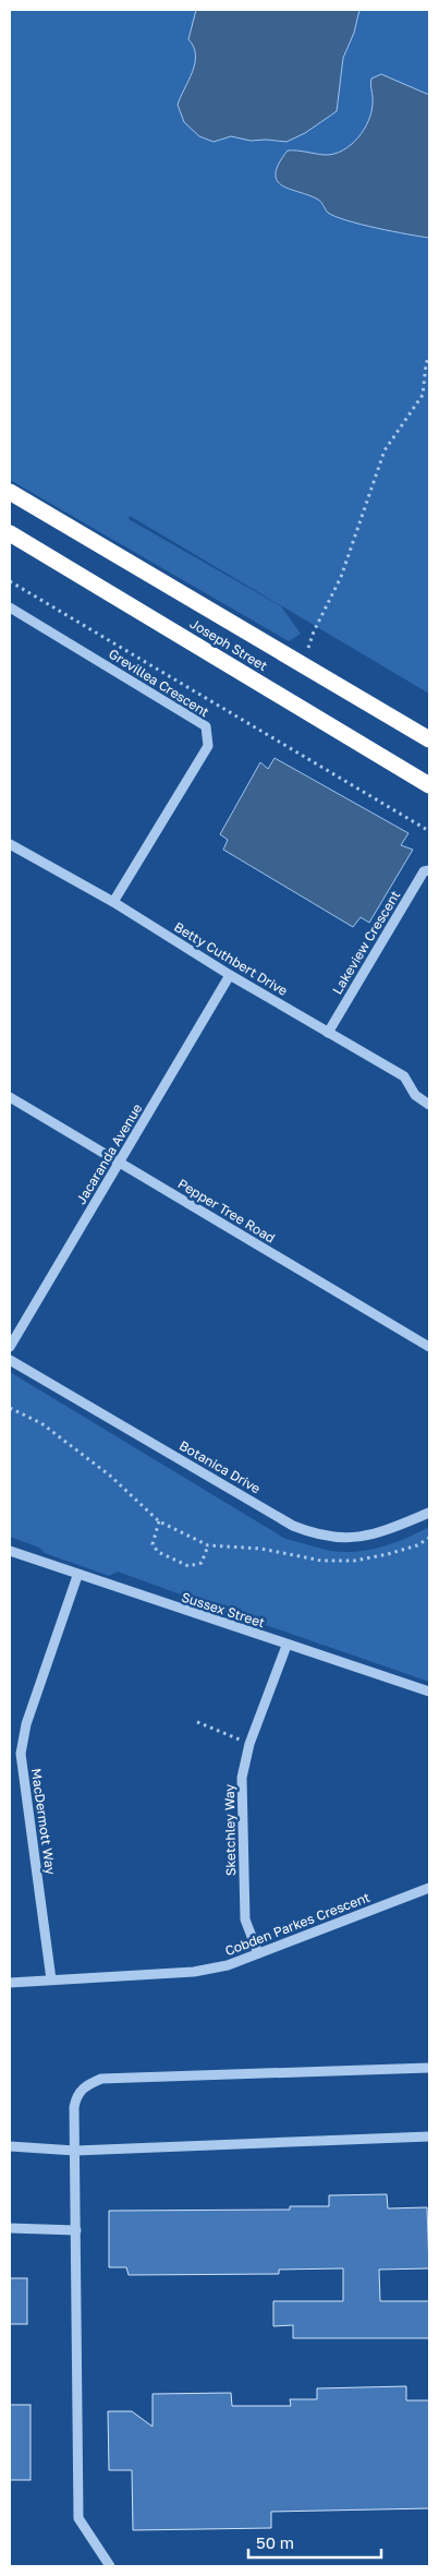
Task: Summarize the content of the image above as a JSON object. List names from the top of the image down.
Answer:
{
  "streets": {
    "highway": ["Joseph Street"],
    "street": [
      "Grevillea Crescent",
      "Lakeview Crescent",
      "Betty Cuthbert Drive",
      "Jacaranda Avenue",
      "Pepper Tree Road",
      "Botanica Drive",
      "Sussex Street",
      "MacDermott Way",
      "Sketchley Way",
      "Cobden Parkes Crescent"
    ]
  },
  "crossings": [
    ["Grevillea Crescent", "Betty Cuthbert Drive"],
    ["Lakeview Crescent", "Betty Cuthbert Drive"],
    ["Betty Cuthbert Drive", "Jacaranda Avenue"],
    ["Jacaranda Avenue", "Pepper Tree Road"],
    ["Sussex Street", "MacDermott Way"],
    ["Sussex Street", "Sketchley Way"],
    ["MacDermott Way", "Cobden Parkes Crescent"],
    ["Sketchley Way", "Cobden Parkes Crescent"]
  ],
  "scale_bar": "50 m"
}
